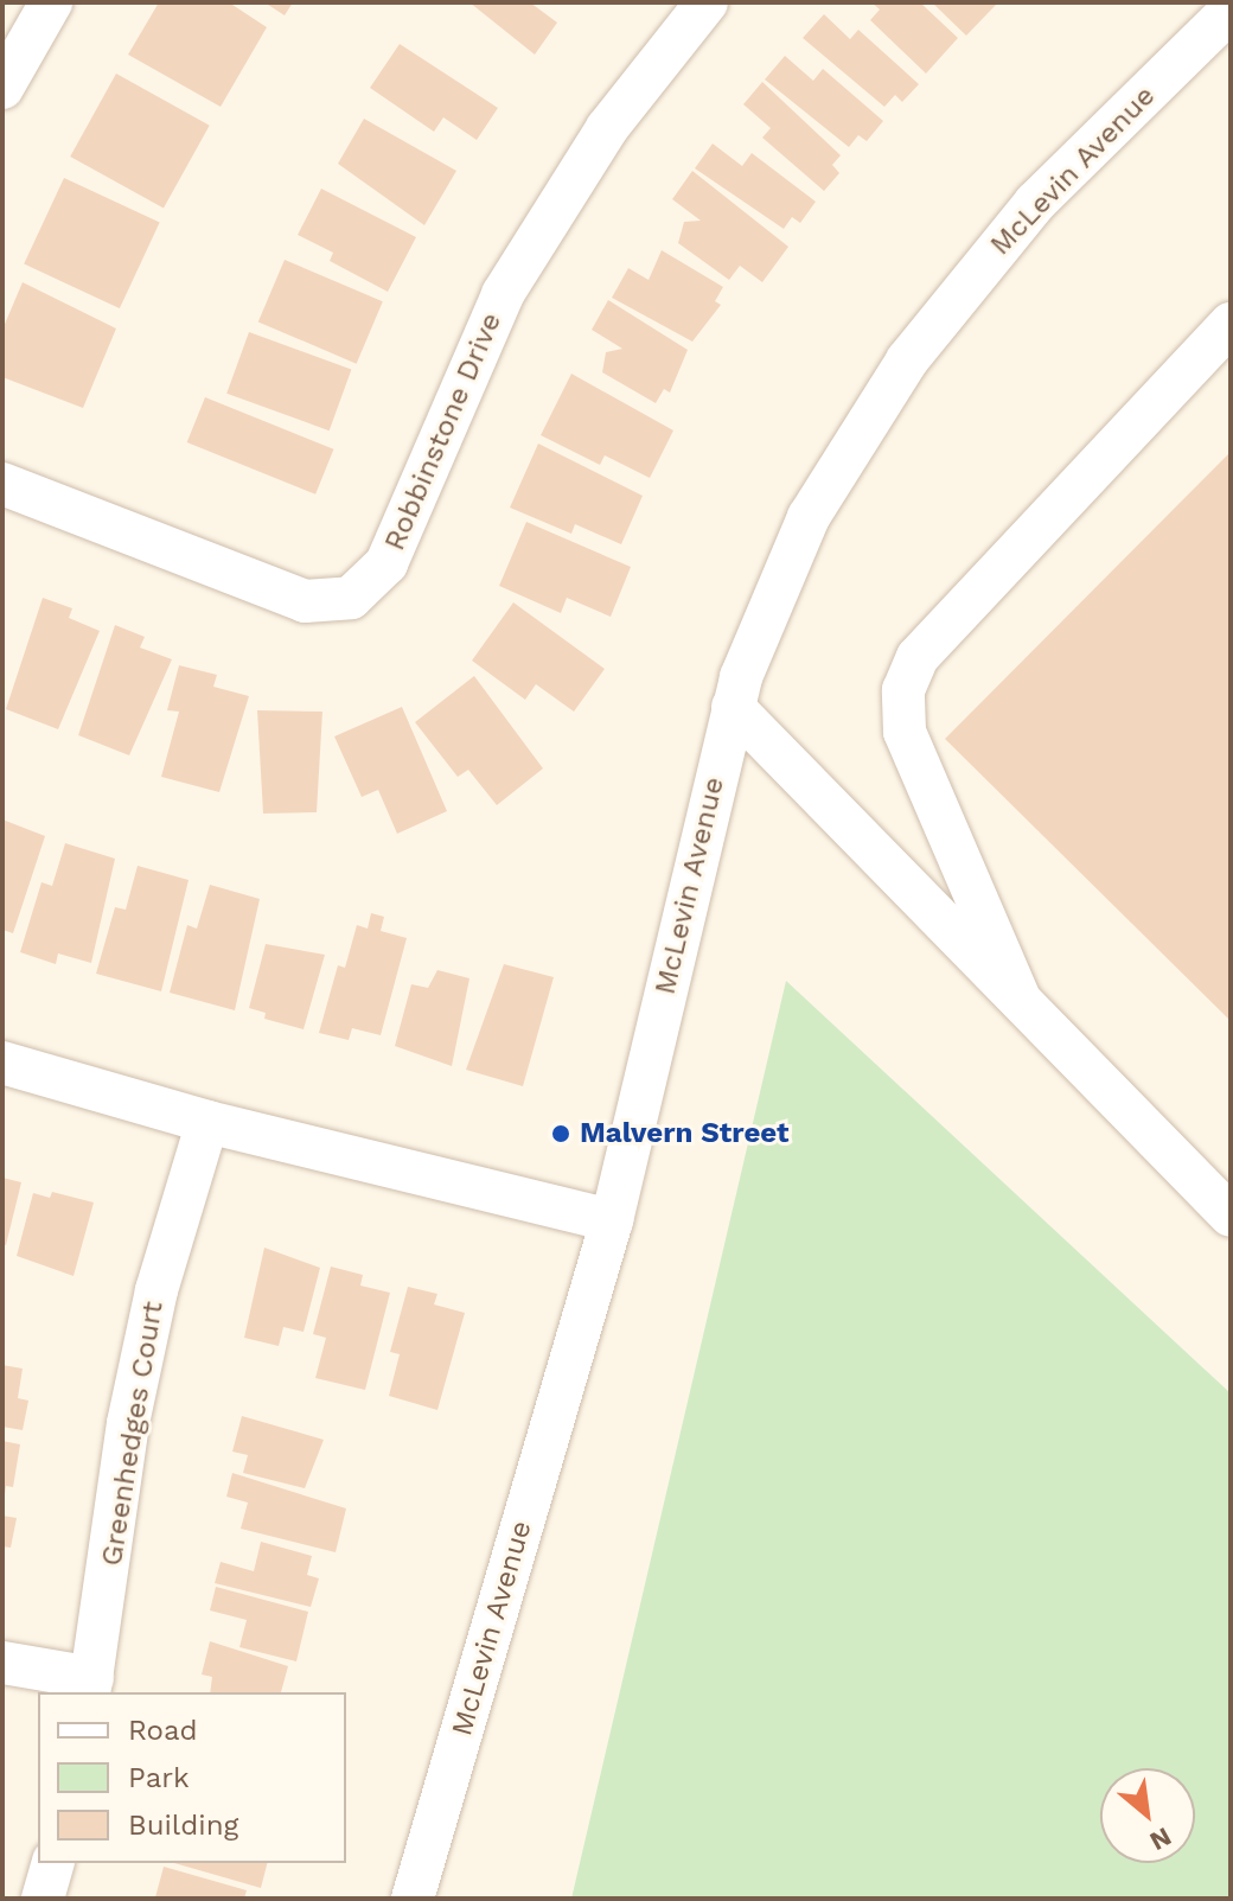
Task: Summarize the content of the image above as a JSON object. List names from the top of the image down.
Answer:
{
  "streets": {
    "street": ["McLevin Avenue", "Robbinstone Drive", "Greenhedges Court"]
  },
  "places": ["Malvern Street"],
  "legend": ["Road", "Park", "Building"],
  "north": "bottom right"
}
